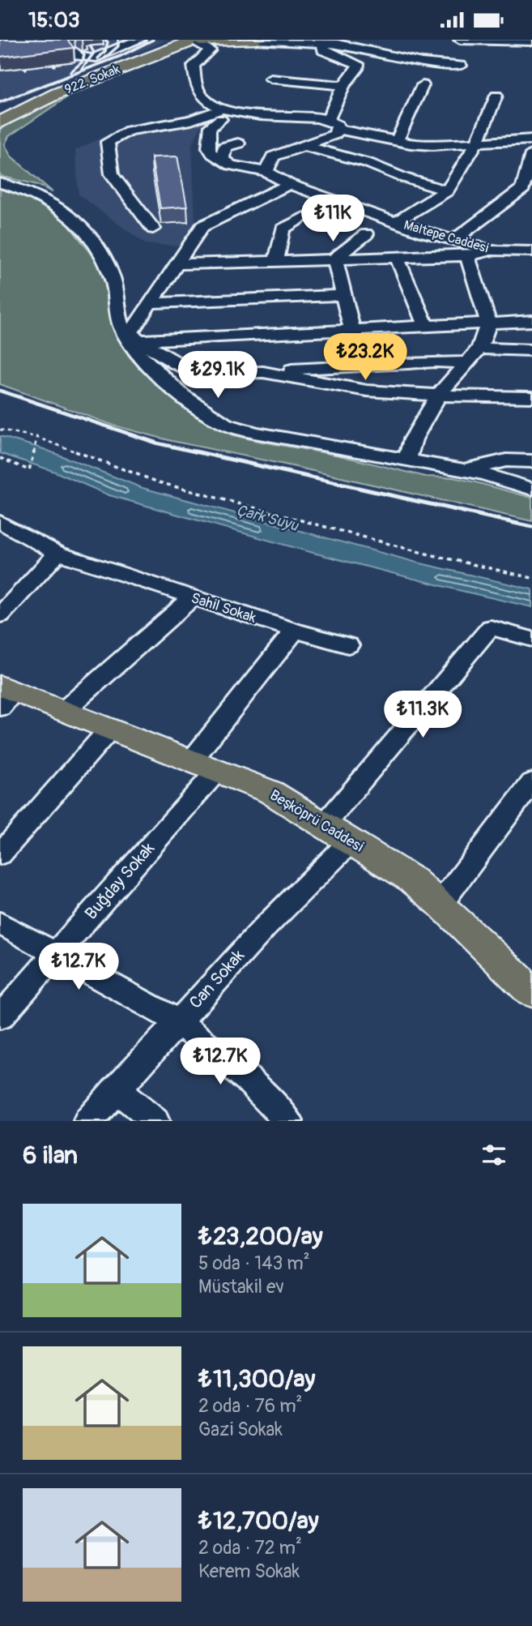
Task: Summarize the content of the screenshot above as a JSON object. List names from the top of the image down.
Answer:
{
  "streets": {
    "main road": ["922. Sokak", "Beşköprü Caddesi"],
    "street": [
      "Maltepe Caddesi",
      "Sahil Sokak",
      "Buğday Sokak",
      "Can Sokak"
    ]
  },
  "crossings": [
    ["Beşköprü Caddesi", "Buğday Sokak"],
    ["Beşköprü Caddesi", "Can Sokak"]
  ],
  "water": ["Çark Suyu"],
  "page": {
    "status": "15:03",
    "price": [
      "₺11K",
      "₺23.2K",
      "₺29.1K",
      "₺11.3K",
      "₺12.7K",
      "₺12.7K"
    ],
    "heading": "6 ilan",
    "list": [
      {
        "name": "₺23,200/ay",
        "note": "5 oda · 143 m² · Müstakil ev"
      },
      {
        "name": "₺11,300/ay",
        "note": "2 oda · 76 m² · Gazi Sokak"
      },
      {
        "name": "₺12,700/ay",
        "note": "2 oda · 72 m² · Kerem Sokak"
      }
    ]
  }
}
